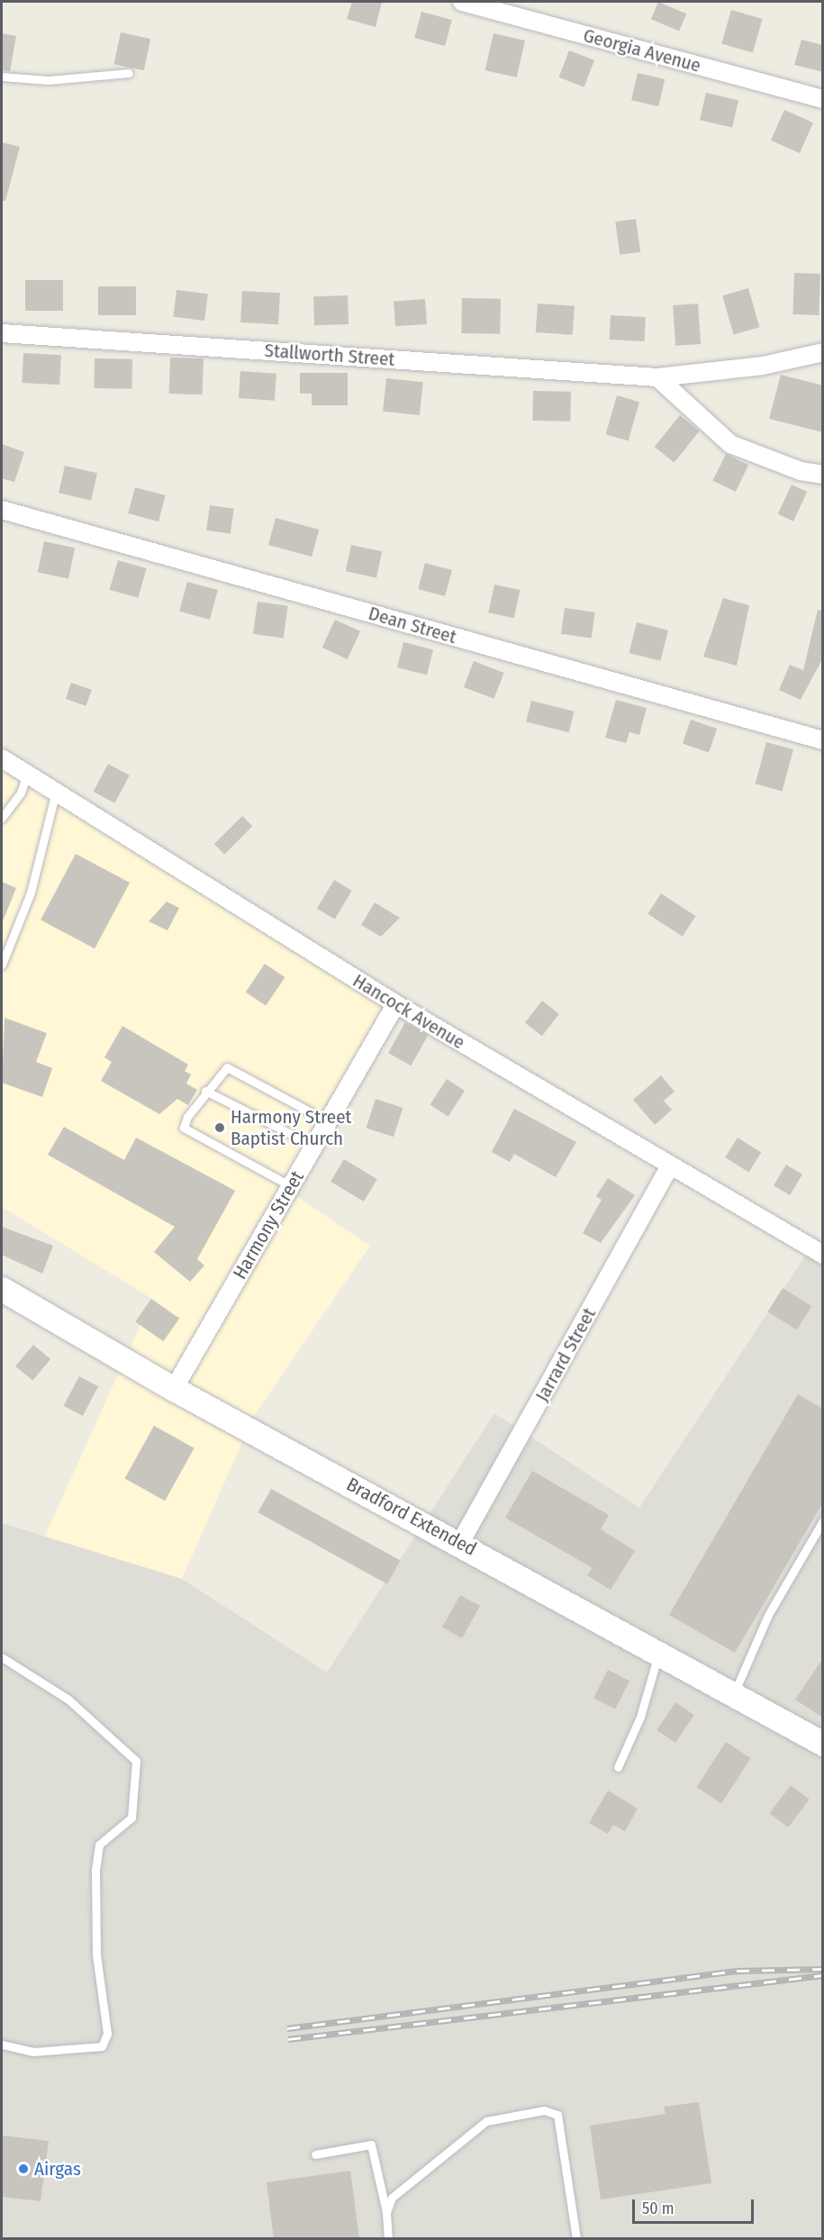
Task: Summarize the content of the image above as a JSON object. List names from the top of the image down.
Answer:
{
  "streets": {
    "street": [
      "Georgia Avenue",
      "Stallworth Street",
      "Dean Street",
      "Hancock Avenue",
      "Harmony Street",
      "Jarrard Street",
      "Bradford Extended"
    ]
  },
  "crossings": [
    ["Hancock Avenue", "Harmony Street"],
    ["Hancock Avenue", "Jarrard Street"],
    ["Harmony Street", "Bradford Extended"],
    ["Jarrard Street", "Bradford Extended"]
  ],
  "places": ["Harmony Street Baptist Church", "Airgas"],
  "scale_bar": "50 m"
}
